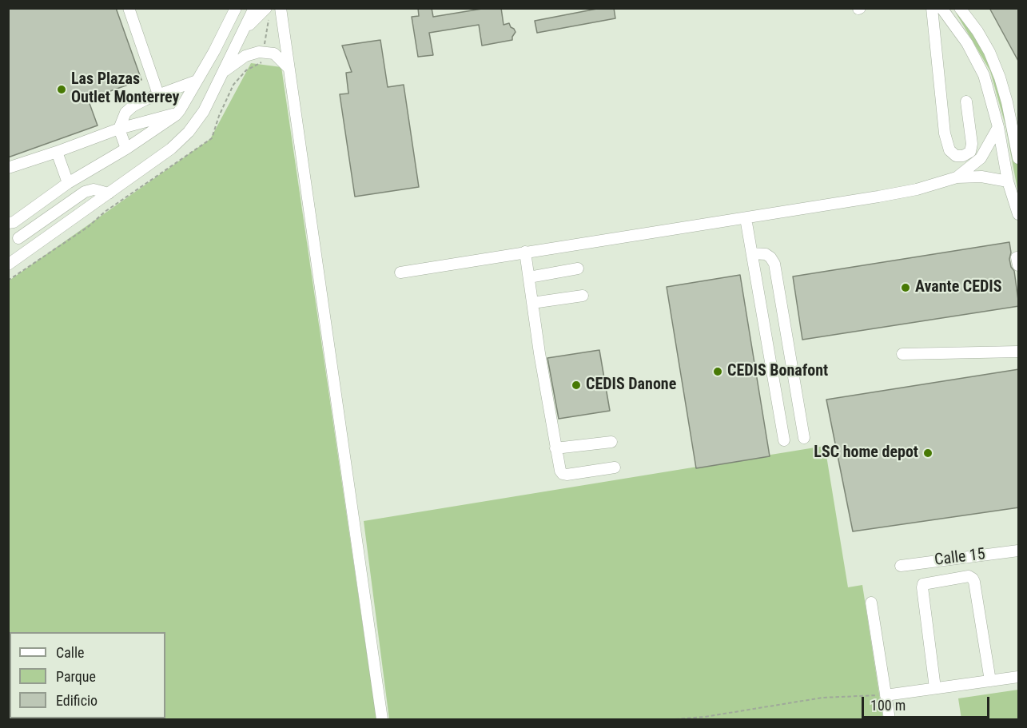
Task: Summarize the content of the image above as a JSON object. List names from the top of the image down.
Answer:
{
  "streets": {
    "street": ["Calle 15"]
  },
  "places": [
    "Las Plazas Outlet Monterrey",
    "Avante CEDIS",
    "CEDIS Bonafont",
    "CEDIS Danone",
    "LSC home depot"
  ],
  "legend": ["Calle", "Parque", "Edificio"],
  "scale_bar": "100 m"
}
